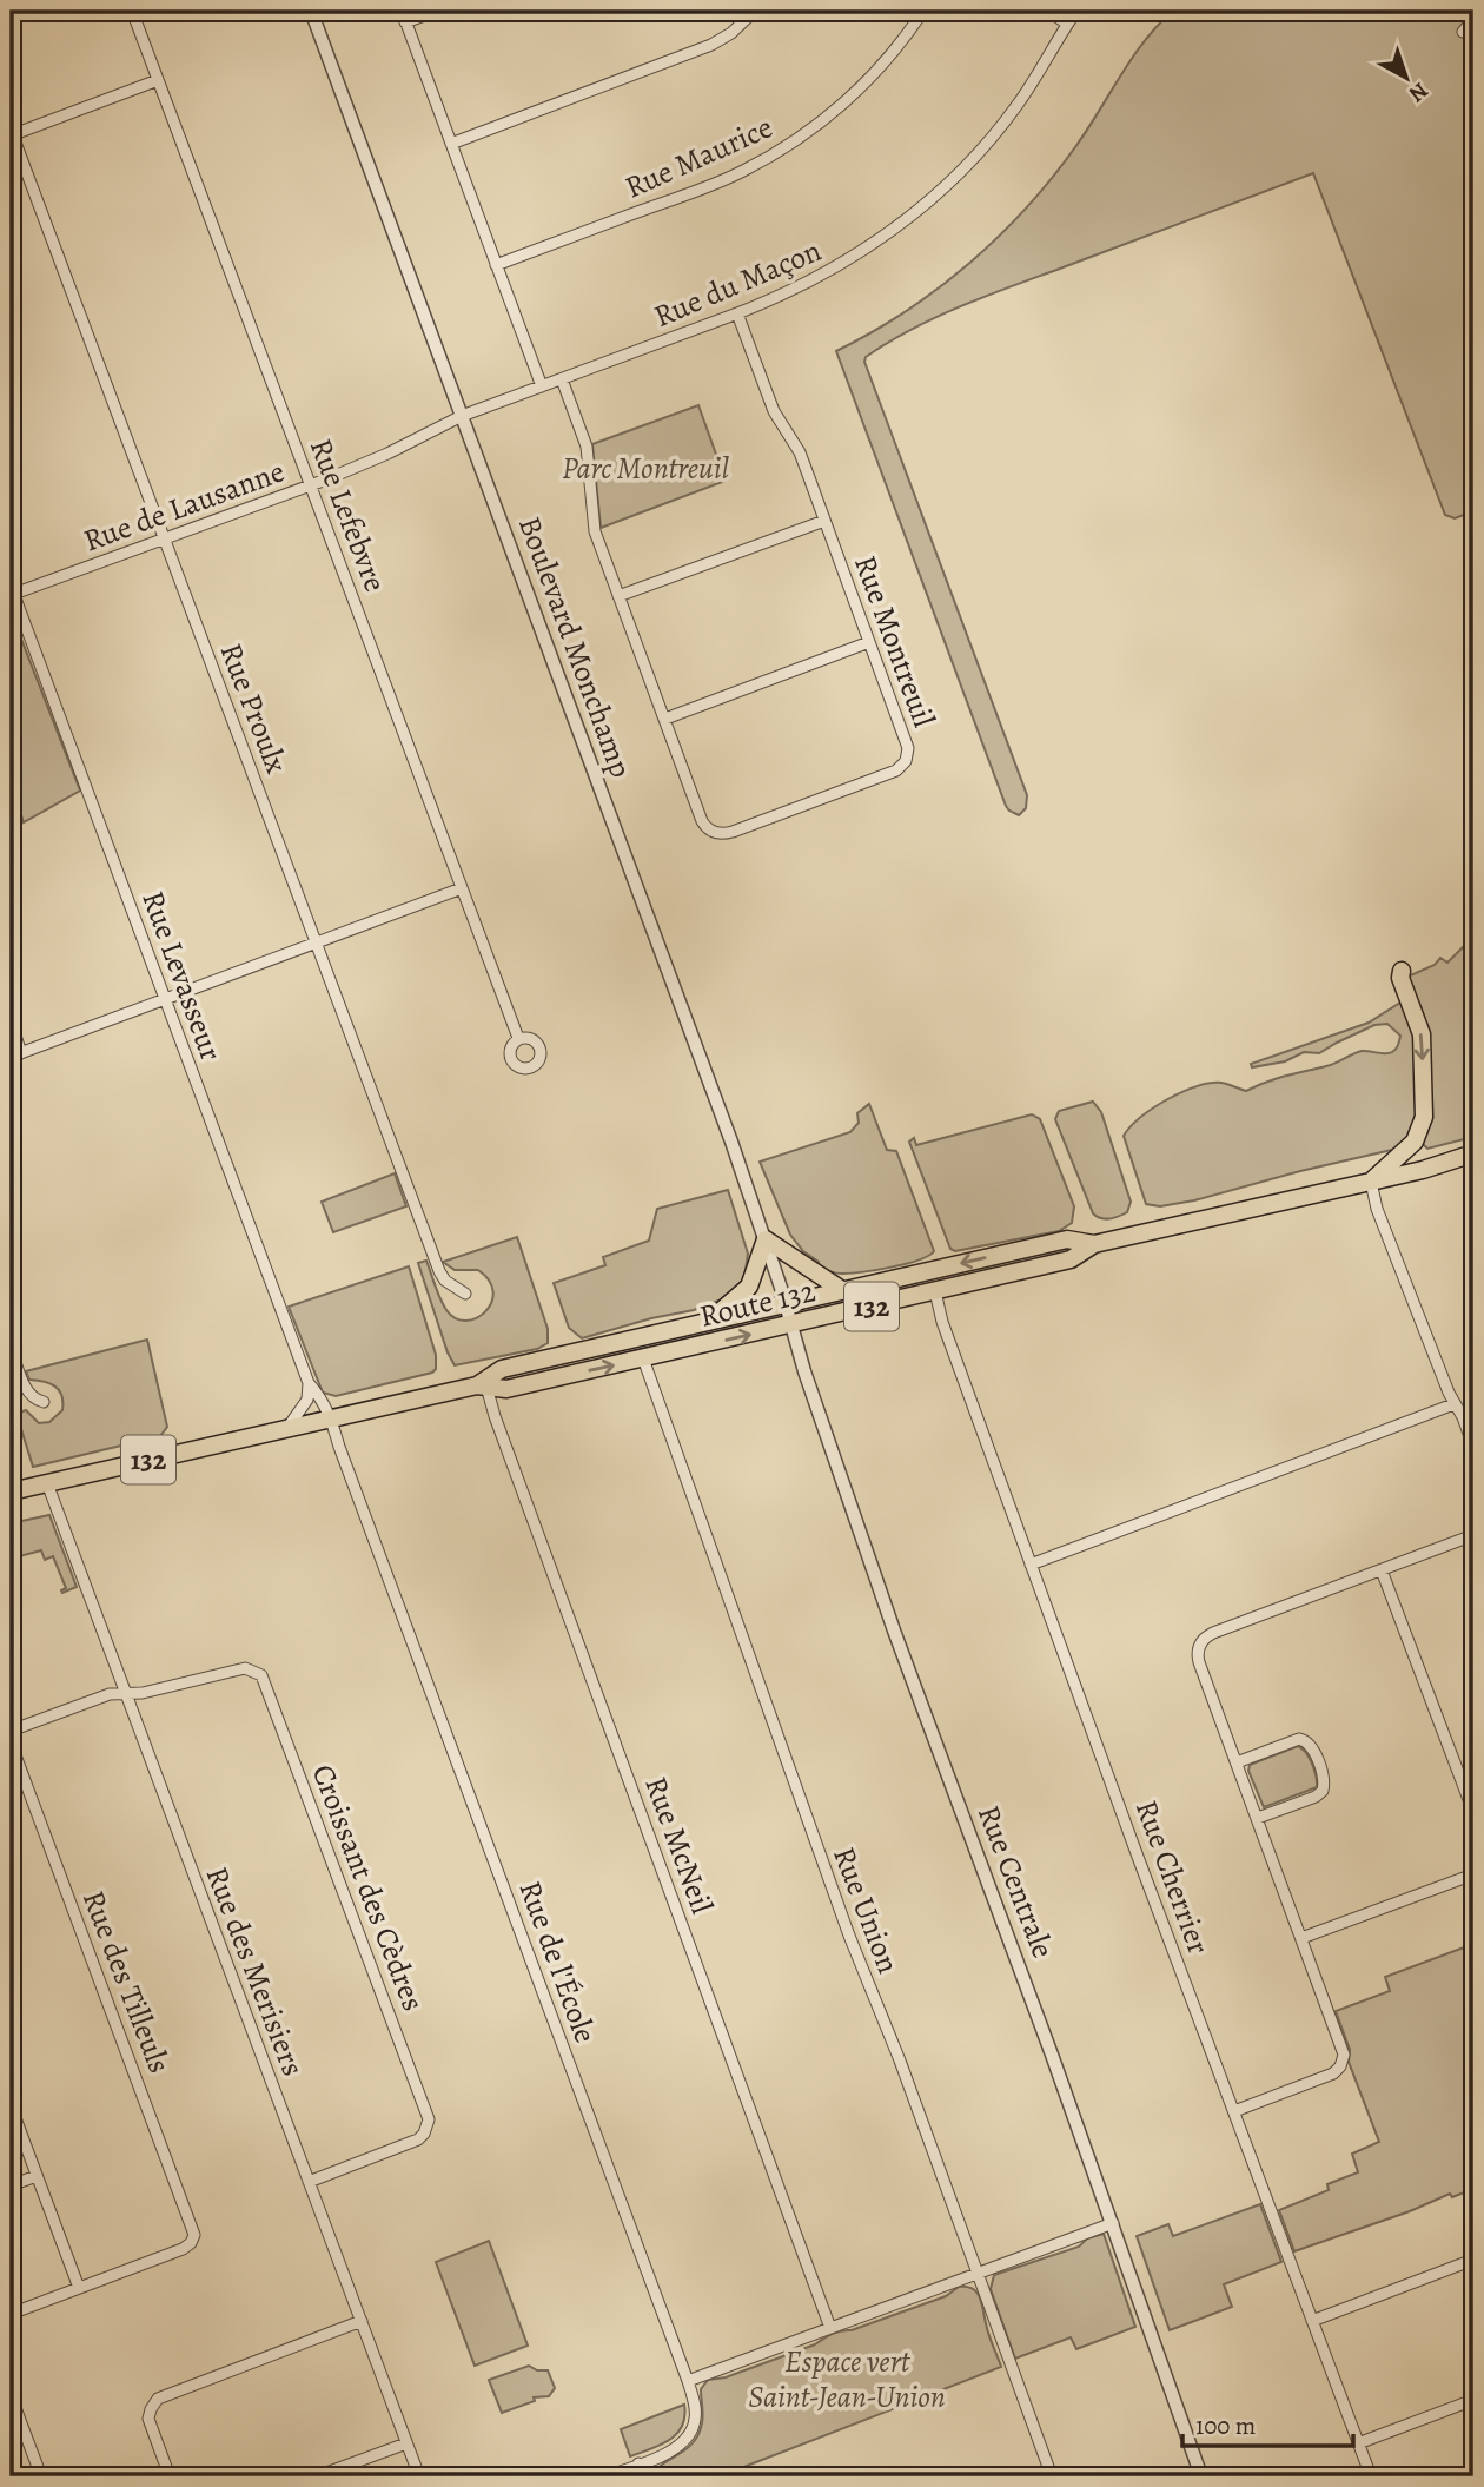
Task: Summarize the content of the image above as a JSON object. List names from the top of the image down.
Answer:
{
  "streets": {
    "highway": ["Route 132", "132"],
    "street": [
      "Rue Maurice",
      "Rue du Maçon",
      "Rue de Lausanne",
      "Rue Lefebvre",
      "Rue Montreuil",
      "Boulevard Monchamp",
      "Rue Proulx",
      "Rue Levasseur",
      "Rue McNeil",
      "Rue Cherrier",
      "Rue Centrale",
      "Croissant des Cèdres",
      "Rue Union",
      "Rue de l'École",
      "Rue des Merisiers",
      "Rue des Tilleuls"
    ]
  },
  "crossings": [
    ["Rue du Maçon", "Rue de Lausanne"],
    ["Rue du Maçon", "Rue Montreuil"],
    ["Rue du Maçon", "Boulevard Monchamp"],
    ["Rue de Lausanne", "Rue Lefebvre"],
    ["Rue de Lausanne", "Boulevard Monchamp"],
    ["Rue de Lausanne", "Rue Proulx"],
    ["Rue de Lausanne", "Rue Levasseur"],
    ["Boulevard Monchamp", "Route 132"],
    ["Boulevard Monchamp", "Rue Centrale"],
    ["Rue Levasseur", "Route 132"],
    ["Rue Levasseur", "Rue de l'École"],
    ["Route 132", "132"],
    ["Route 132", "Rue McNeil"],
    ["Route 132", "Rue Cherrier"],
    ["Route 132", "Rue Centrale"],
    ["Route 132", "Rue Union"],
    ["Route 132", "Rue de l'École"],
    ["Route 132", "Rue des Merisiers"],
    ["Croissant des Cèdres", "Rue des Merisiers"]
  ],
  "parks": ["Parc Montreuil", "Espace vert Saint-Jean-Union"],
  "scale_bar": "100 m",
  "north": "bottom right"
}
